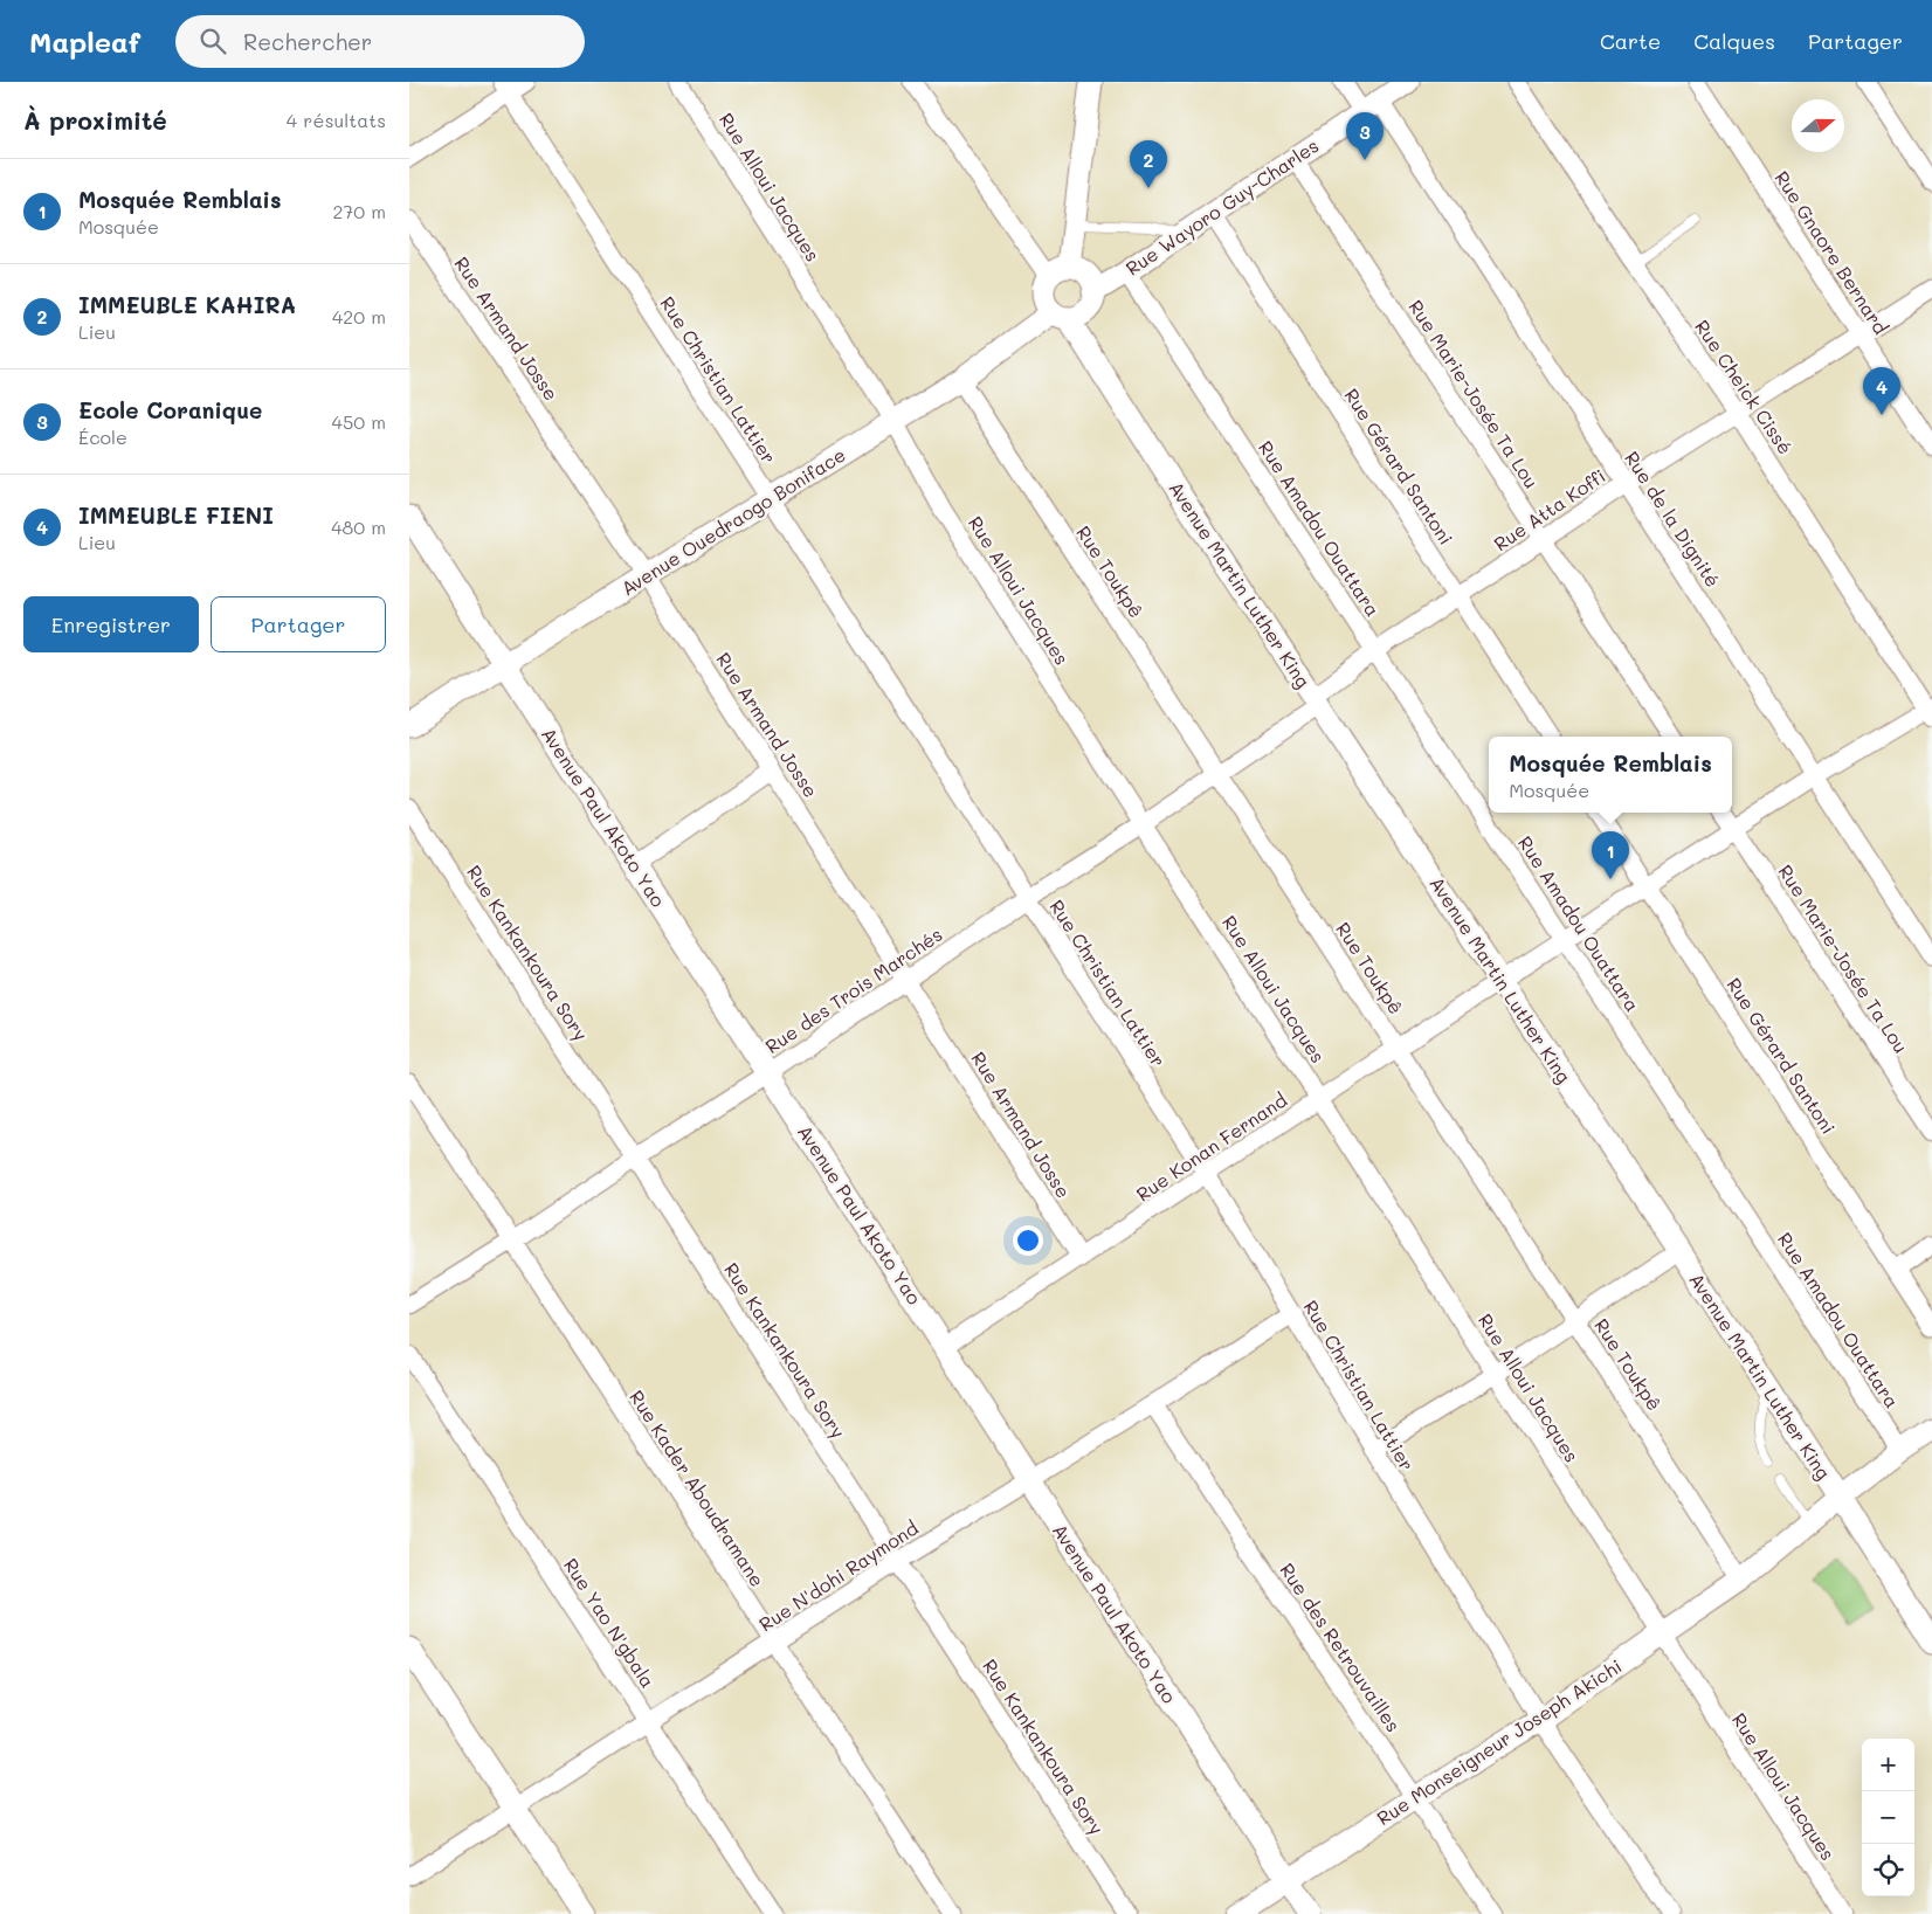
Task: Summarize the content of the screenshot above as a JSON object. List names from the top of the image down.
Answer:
{
  "streets": {
    "street": [
      "Rue Alloui Jacques",
      "Rue Wayoro Guy-Charles",
      "Rue Gnaore Bernard",
      "Rue Armand Josse",
      "Rue Christian Lattier",
      "Rue Cheick Cissé",
      "Rue Marie-Josée Ta Lou",
      "Rue Gérard Santoni",
      "Rue Atta Koffi",
      "Rue de la Dignité",
      "Avenue Ouedraogo Boniface",
      "Rue Amadou Ouattara",
      "Rue Toukpê",
      "Avenue Martin Luther King",
      "Avenue Paul Akoto Yao",
      "Rue Kankankoura Sory",
      "Rue des Trois Marchés",
      "Rue Konan Fernand",
      "Rue Kader Aboudramane",
      "Rue N'dohi Raymond",
      "Rue Yao N'gbala",
      "Rue des Retrouvailles",
      "Rue Monseigneur Joseph Akichi"
    ]
  },
  "crossings": [
    ["Rue Alloui Jacques", "Avenue Ouedraogo Boniface"],
    ["Rue Alloui Jacques", "Rue des Trois Marchés"],
    ["Rue Alloui Jacques", "Rue Konan Fernand"],
    ["Rue Alloui Jacques", "Rue Monseigneur Joseph Akichi"],
    ["Rue Wayoro Guy-Charles", "Rue Marie-Josée Ta Lou"],
    ["Rue Wayoro Guy-Charles", "Rue Gérard Santoni"],
    ["Rue Wayoro Guy-Charles", "Rue de la Dignité"],
    ["Rue Wayoro Guy-Charles", "Avenue Ouedraogo Boniface"],
    ["Rue Wayoro Guy-Charles", "Rue Amadou Ouattara"],
    ["Rue Wayoro Guy-Charles", "Avenue Martin Luther King"],
    ["Rue Gnaore Bernard", "Rue Atta Koffi"],
    ["Rue Armand Josse", "Avenue Ouedraogo Boniface"],
    ["Rue Armand Josse", "Rue des Trois Marchés"],
    ["Rue Armand Josse", "Rue Konan Fernand"],
    ["Rue Christian Lattier", "Avenue Ouedraogo Boniface"],
    ["Rue Christian Lattier", "Rue des Trois Marchés"],
    ["Rue Christian Lattier", "Rue Konan Fernand"],
    ["Rue Christian Lattier", "Rue N'dohi Raymond"],
    ["Rue Christian Lattier", "Rue Monseigneur Joseph Akichi"],
    ["Rue Cheick Cissé", "Rue Atta Koffi"],
    ["Rue Cheick Cissé", "Rue Konan Fernand"],
    ["Rue Marie-Josée Ta Lou", "Rue Atta Koffi"],
    ["Rue Marie-Josée Ta Lou", "Rue Konan Fernand"],
    ["Rue Gérard Santoni", "Rue Atta Koffi"],
    ["Rue Gérard Santoni", "Rue Konan Fernand"],
    ["Rue Atta Koffi", "Rue de la Dignité"],
    ["Rue Atta Koffi", "Rue Amadou Ouattara"],
    ["Rue Atta Koffi", "Avenue Martin Luther King"],
    ["Rue Atta Koffi", "Rue des Trois Marchés"],
    ["Rue de la Dignité", "Rue Konan Fernand"],
    ["Avenue Ouedraogo Boniface", "Rue Toukpê"],
    ["Avenue Ouedraogo Boniface", "Avenue Martin Luther King"],
    ["Avenue Ouedraogo Boniface", "Avenue Paul Akoto Yao"],
    ["Rue Amadou Ouattara", "Rue Konan Fernand"],
    ["Rue Amadou Ouattara", "Rue Monseigneur Joseph Akichi"],
    ["Rue Toukpê", "Rue des Trois Marchés"],
    ["Rue Toukpê", "Rue Konan Fernand"],
    ["Rue Toukpê", "Rue Monseigneur Joseph Akichi"],
    ["Avenue Martin Luther King", "Rue des Trois Marchés"],
    ["Avenue Martin Luther King", "Rue Konan Fernand"],
    ["Avenue Martin Luther King", "Rue Monseigneur Joseph Akichi"],
    ["Avenue Paul Akoto Yao", "Rue des Trois Marchés"],
    ["Avenue Paul Akoto Yao", "Rue Konan Fernand"],
    ["Avenue Paul Akoto Yao", "Rue N'dohi Raymond"],
    ["Avenue Paul Akoto Yao", "Rue Monseigneur Joseph Akichi"],
    ["Rue Kankankoura Sory", "Rue des Trois Marchés"],
    ["Rue Kankankoura Sory", "Rue N'dohi Raymond"],
    ["Rue des Trois Marchés", "Rue Kader Aboudramane"],
    ["Rue Kader Aboudramane", "Rue N'dohi Raymond"],
    ["Rue N'dohi Raymond", "Rue Yao N'gbala"],
    ["Rue N'dohi Raymond", "Rue des Retrouvailles"],
    ["Rue des Retrouvailles", "Rue Monseigneur Joseph Akichi"]
  ],
  "north": "right",
  "page": {
    "header": "Mapleaf",
    "search": "Rechercher",
    "nav": ["Carte", "Calques", "Partager"],
    "heading": ["À proximité", "4 résultats"],
    "pins": [
      "3",
      "2",
      "4",
      "1"
    ],
    "list": [
      {
        "mark": "1",
        "name": "Mosquée Remblais",
        "note": "Mosquée",
        "value": "270 m"
      },
      {
        "mark": "2",
        "name": "IMMEUBLE KAHIRA",
        "note": "Lieu",
        "value": "420 m"
      },
      {
        "mark": "3",
        "name": "Ecole Coranique",
        "note": "École",
        "value": "450 m"
      },
      {
        "mark": "4",
        "name": "IMMEUBLE FIENI",
        "note": "Lieu",
        "value": "480 m"
      }
    ],
    "buttons": ["Enregistrer", "Partager"],
    "popup": ["Mosquée Remblais", "Mosquée"],
    "map_buttons": ["+", "−"]
  }
}
